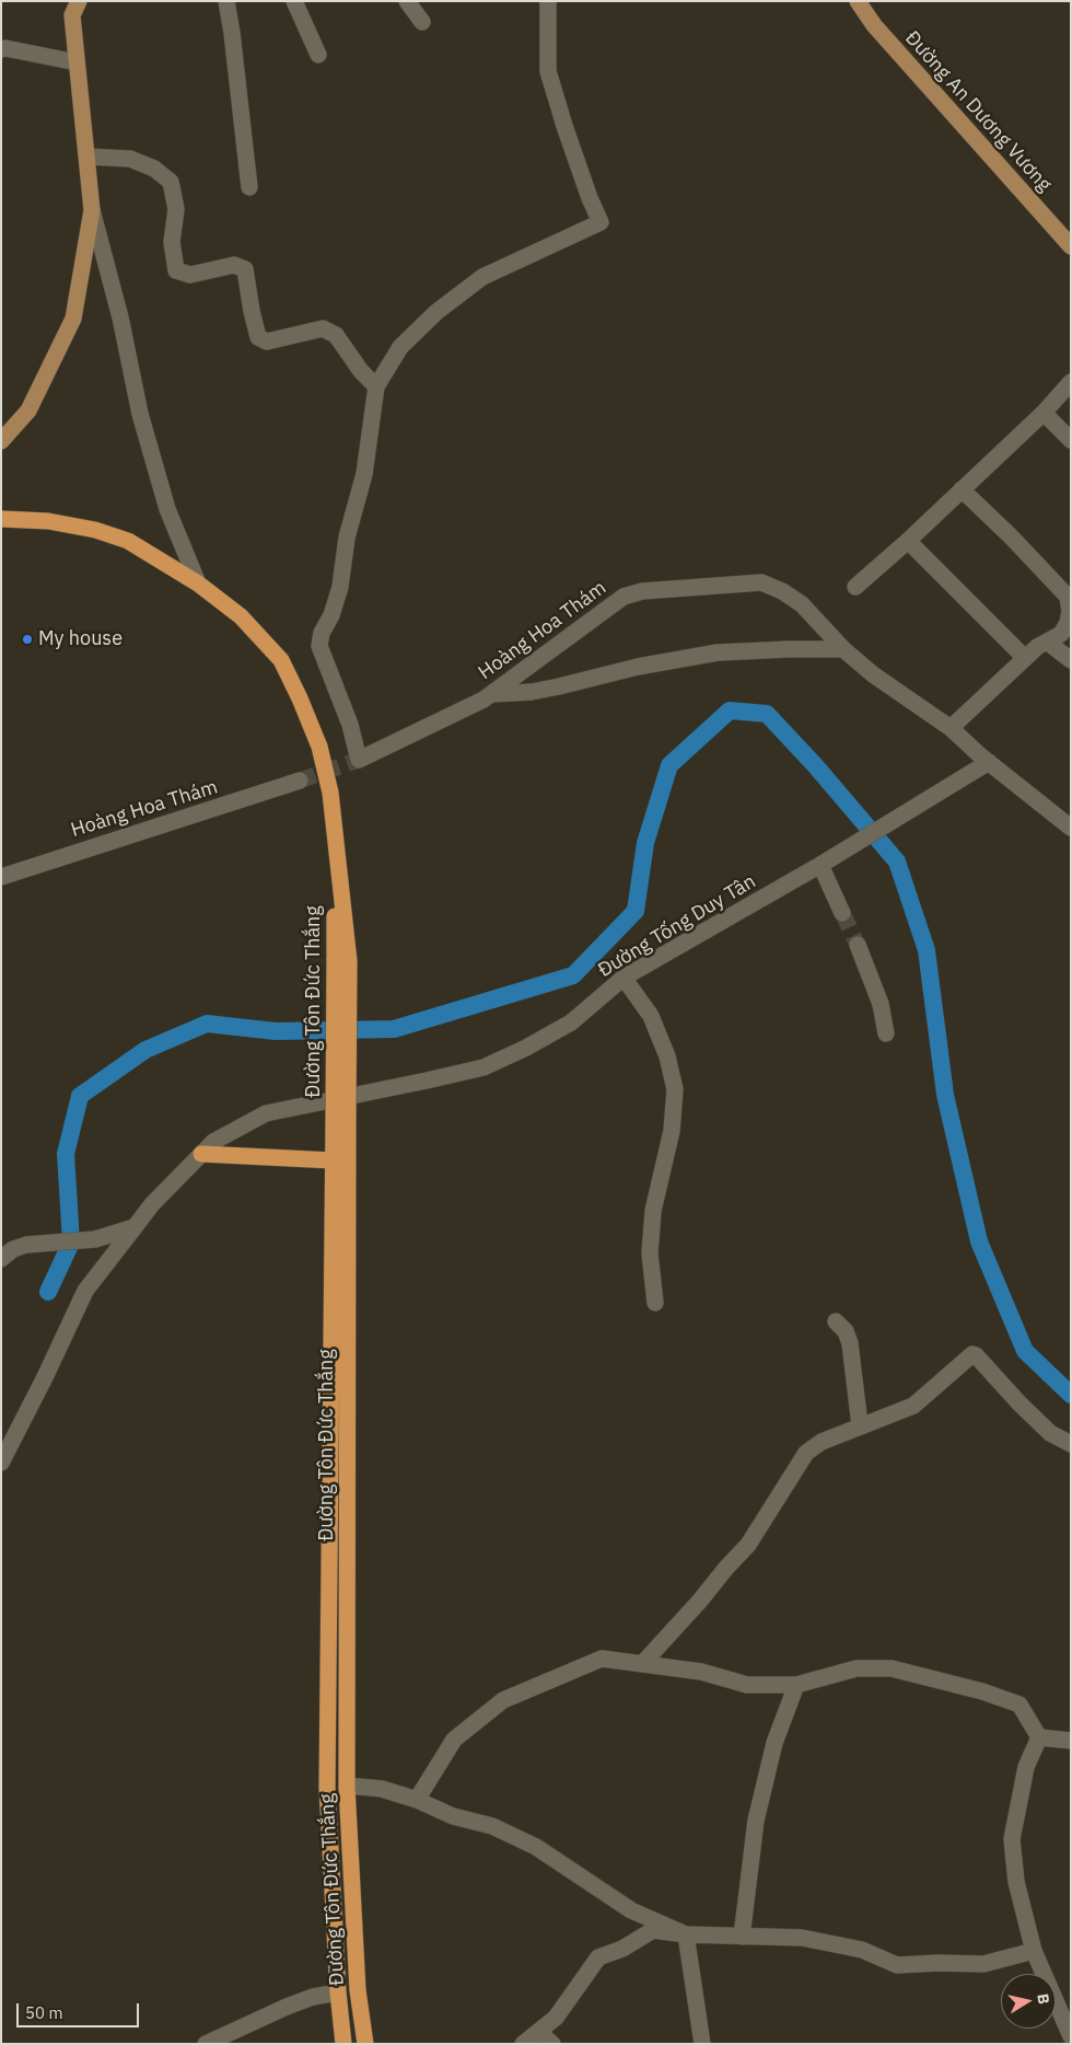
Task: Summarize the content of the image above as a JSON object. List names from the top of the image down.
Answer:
{
  "streets": {
    "highway": ["Đường Tôn Đức Thắng"],
    "main road": ["Đường An Dương Vương"],
    "street": ["Hoàng Hoa Thám", "Đường Tống Duy Tân"]
  },
  "crossings": [
    ["Hoàng Hoa Thám", "Đường Tống Duy Tân"]
  ],
  "places": ["My house"],
  "scale_bar": "50 m",
  "north": "right"
}
